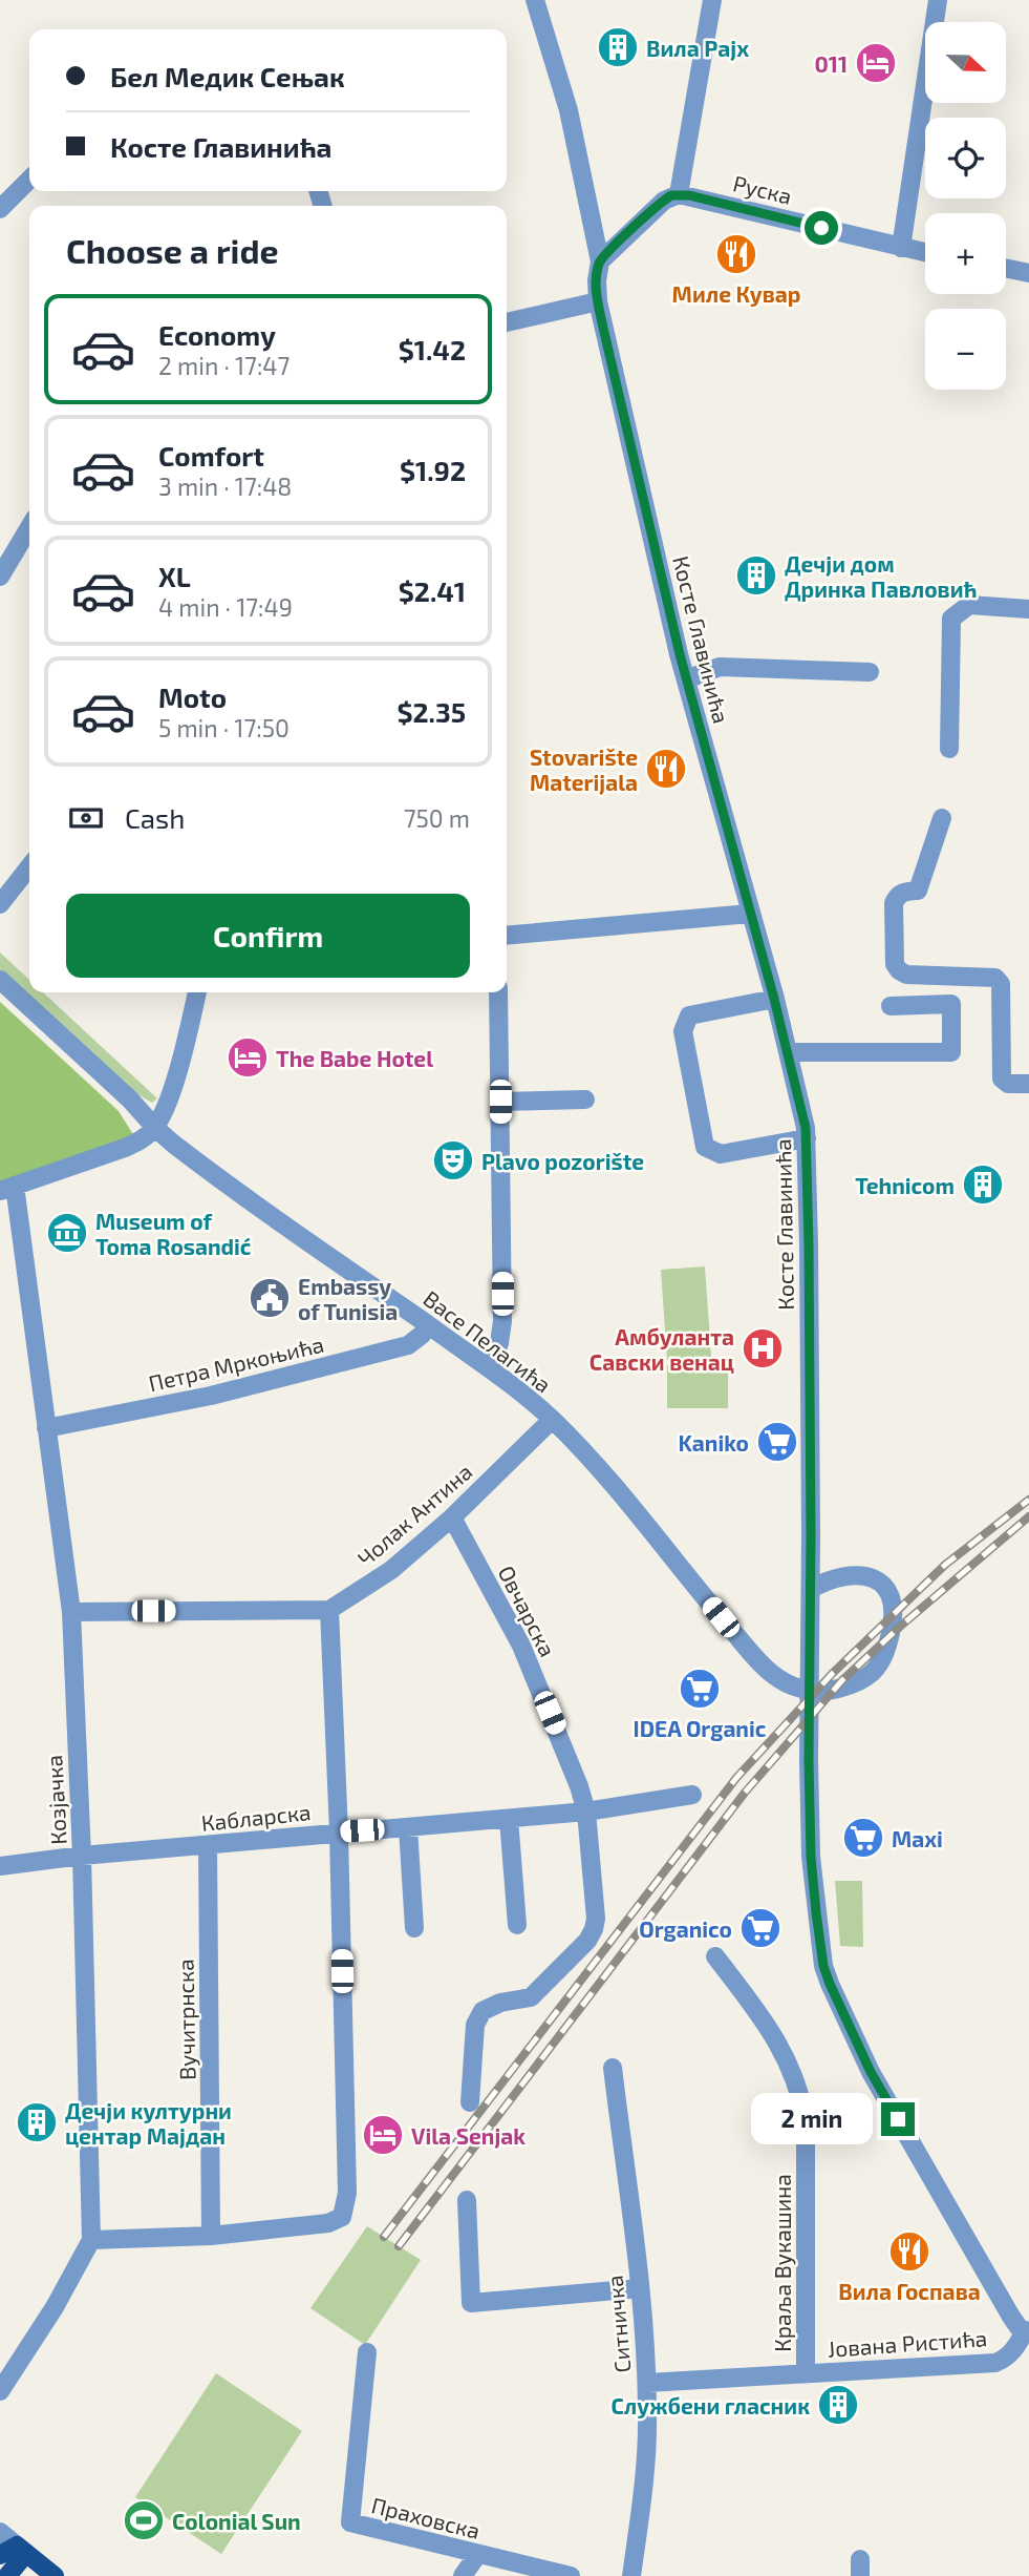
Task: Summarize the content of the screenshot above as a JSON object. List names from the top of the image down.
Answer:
{
  "streets": {
    "street": [
      "Руска",
      "Косте Главинића",
      "Васе Пелагића",
      "Петра Мркоњића",
      "Чолак Антина",
      "Овчарска",
      "Козјачка",
      "Кабларска",
      "Вучитрнска",
      "Краља Вукашина",
      "Ситничка",
      "Јована Ристића",
      "Праховска"
    ]
  },
  "crossings": [
    ["Косте Главинића", "Васе Пелагића"],
    ["Косте Главинића", "Јована Ристића"],
    ["Васе Пелагића", "Петра Мркоњића"],
    ["Васе Пелагића", "Чолак Антина"],
    ["Петра Мркоњића", "Козјачка"],
    ["Чолак Антина", "Овчарска"],
    ["Овчарска", "Кабларска"],
    ["Козјачка", "Кабларска"],
    ["Кабларска", "Вучитрнска"],
    ["Краља Вукашина", "Јована Ристића"],
    ["Ситничка", "Јована Ристића"]
  ],
  "places": {
    "building": [
      "Вила Рајх",
      "Дечји дом Дринка Павловић",
      "Tehnicom",
      "Дечји културни центар Мајдан",
      "Службени гласник"
    ],
    "hotel": ["011", "The Babe Hotel", "Vila Senjak"],
    "restaurant": ["Миле Кувар", "Stovarište Materijala", "Вила Госпава"],
    "theatre": ["Plavo pozorište"],
    "museum": ["Museum of Toma Rosandić"],
    "public building": ["Embassy of Tunisia"],
    "hospital": ["Амбуланта Савски венац"],
    "supermarket": [
      "Kaniko",
      "IDEA Organic",
      "Maxi",
      "Organico"
    ],
    "sports": ["Colonial Sun"]
  },
  "north": "right",
  "page": {
    "map_buttons": ["+", "−"],
    "banner": ["Бел Медик Сењак", "Косте Главинића"],
    "heading": "Choose a ride",
    "list": [
      {
        "name": "Economy",
        "note": "2 min · 17:47",
        "value": "$1.42"
      },
      {
        "name": "Comfort",
        "note": "3 min · 17:48",
        "value": "$1.92"
      },
      {
        "name": "XL",
        "note": "4 min · 17:49",
        "value": "$2.41"
      },
      {
        "name": "Moto",
        "note": "5 min · 17:50",
        "value": "$2.35"
      }
    ],
    "pay": ["Cash", "750 m"],
    "buttons": "Confirm",
    "bubble": "2 min"
  }
}
